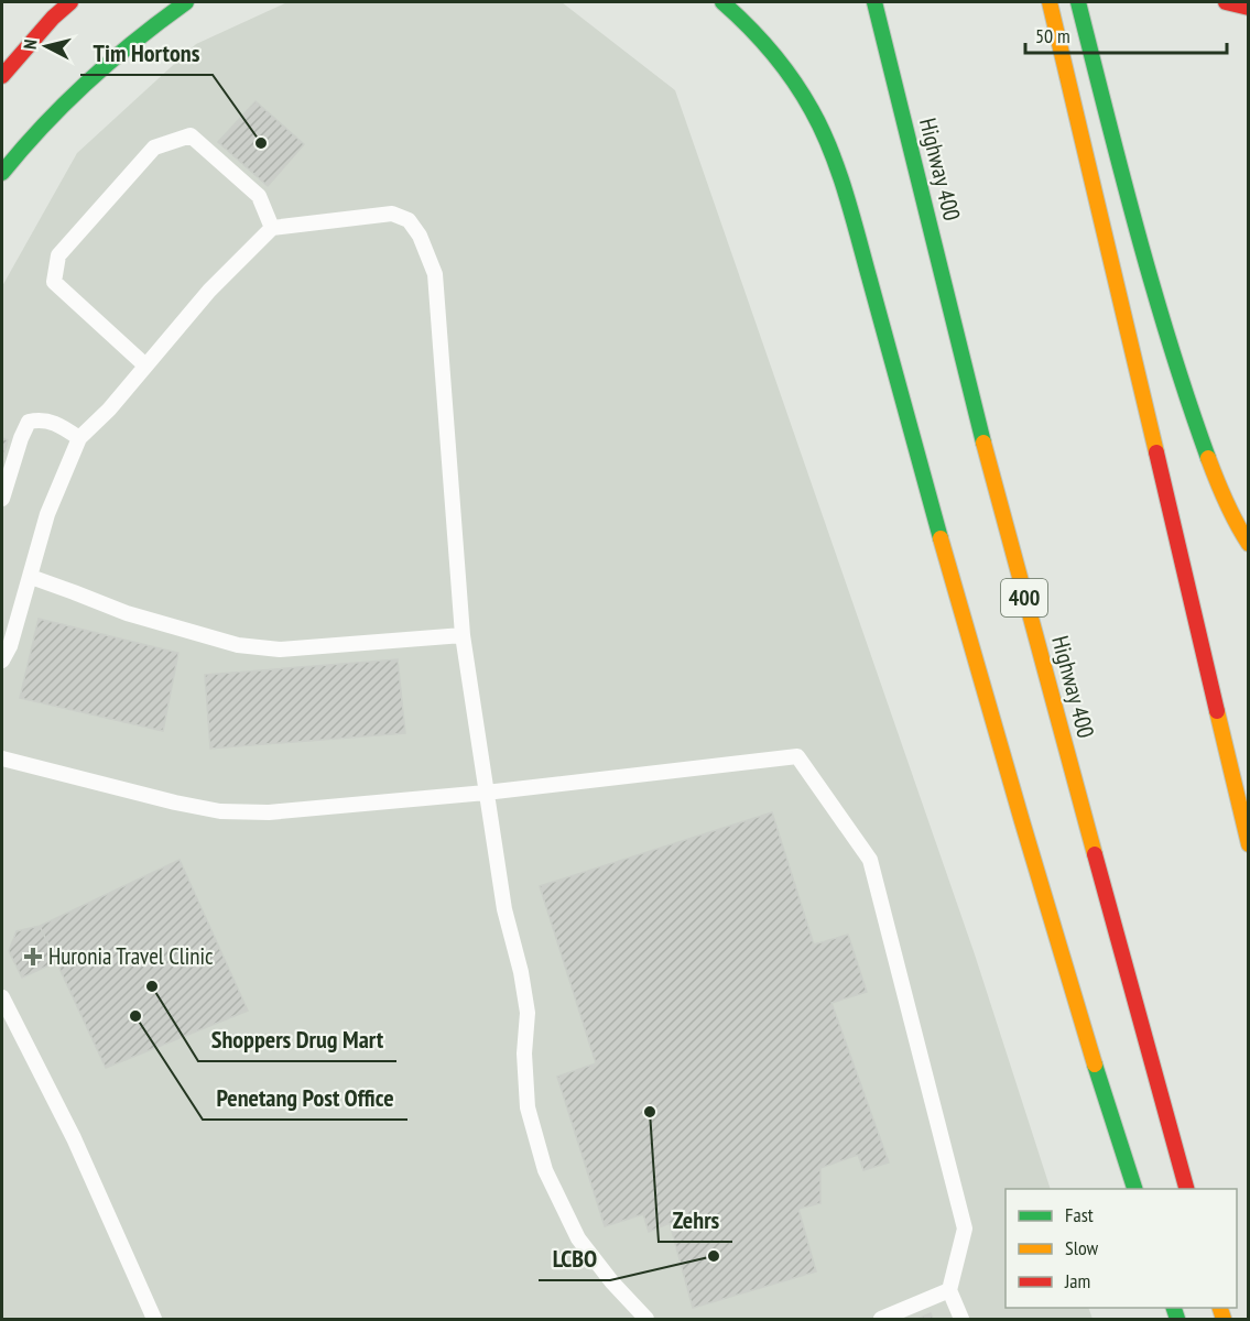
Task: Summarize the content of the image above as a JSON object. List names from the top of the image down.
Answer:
{
  "streets": {
    "main road": ["Highway 400", "400"]
  },
  "places": {
    "other": [
      "Tim Hortons",
      "Shoppers Drug Mart",
      "Penetang Post Office",
      "Zehrs",
      "LCBO"
    ],
    "health": ["Huronia Travel Clinic"]
  },
  "legend": ["Fast", "Slow", "Jam"],
  "scale_bar": "50 m",
  "north": "left"
}
